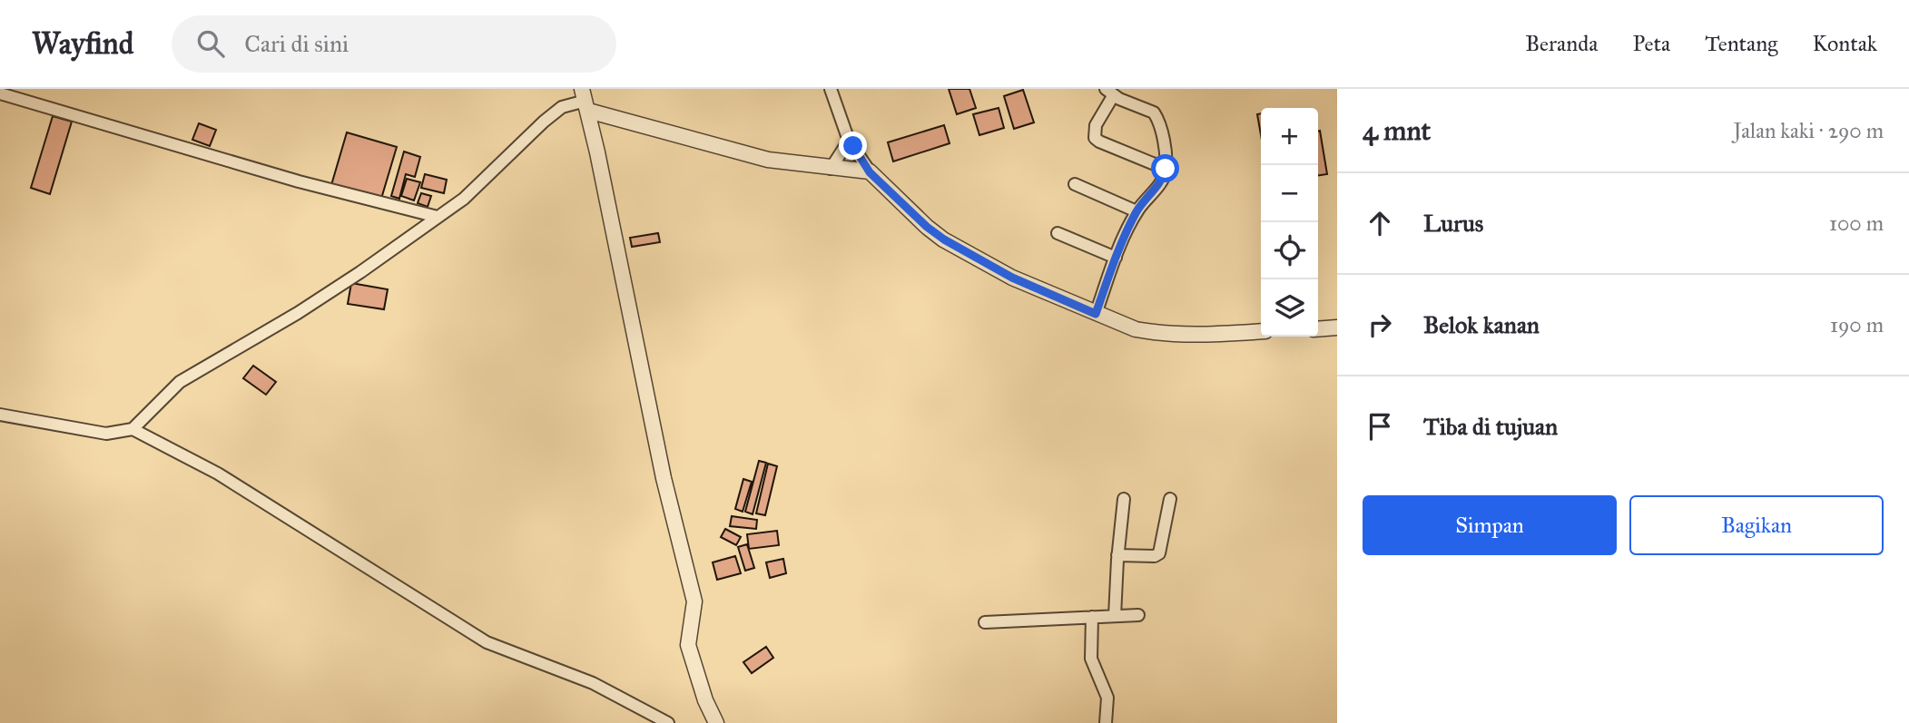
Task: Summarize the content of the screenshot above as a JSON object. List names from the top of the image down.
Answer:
{
  "page": {
    "header": "Wayfind",
    "search": "Cari di sini",
    "nav": [
      "Beranda",
      "Peta",
      "Tentang",
      "Kontak"
    ],
    "heading": ["4 mnt", "Jalan kaki · 290 m"],
    "map_buttons": ["+", "−"],
    "list": [
      ["Lurus", "100 m"],
      ["Belok kanan", "190 m"],
      "Tiba di tujuan"
    ],
    "buttons": ["Simpan", "Bagikan"]
  }
}
